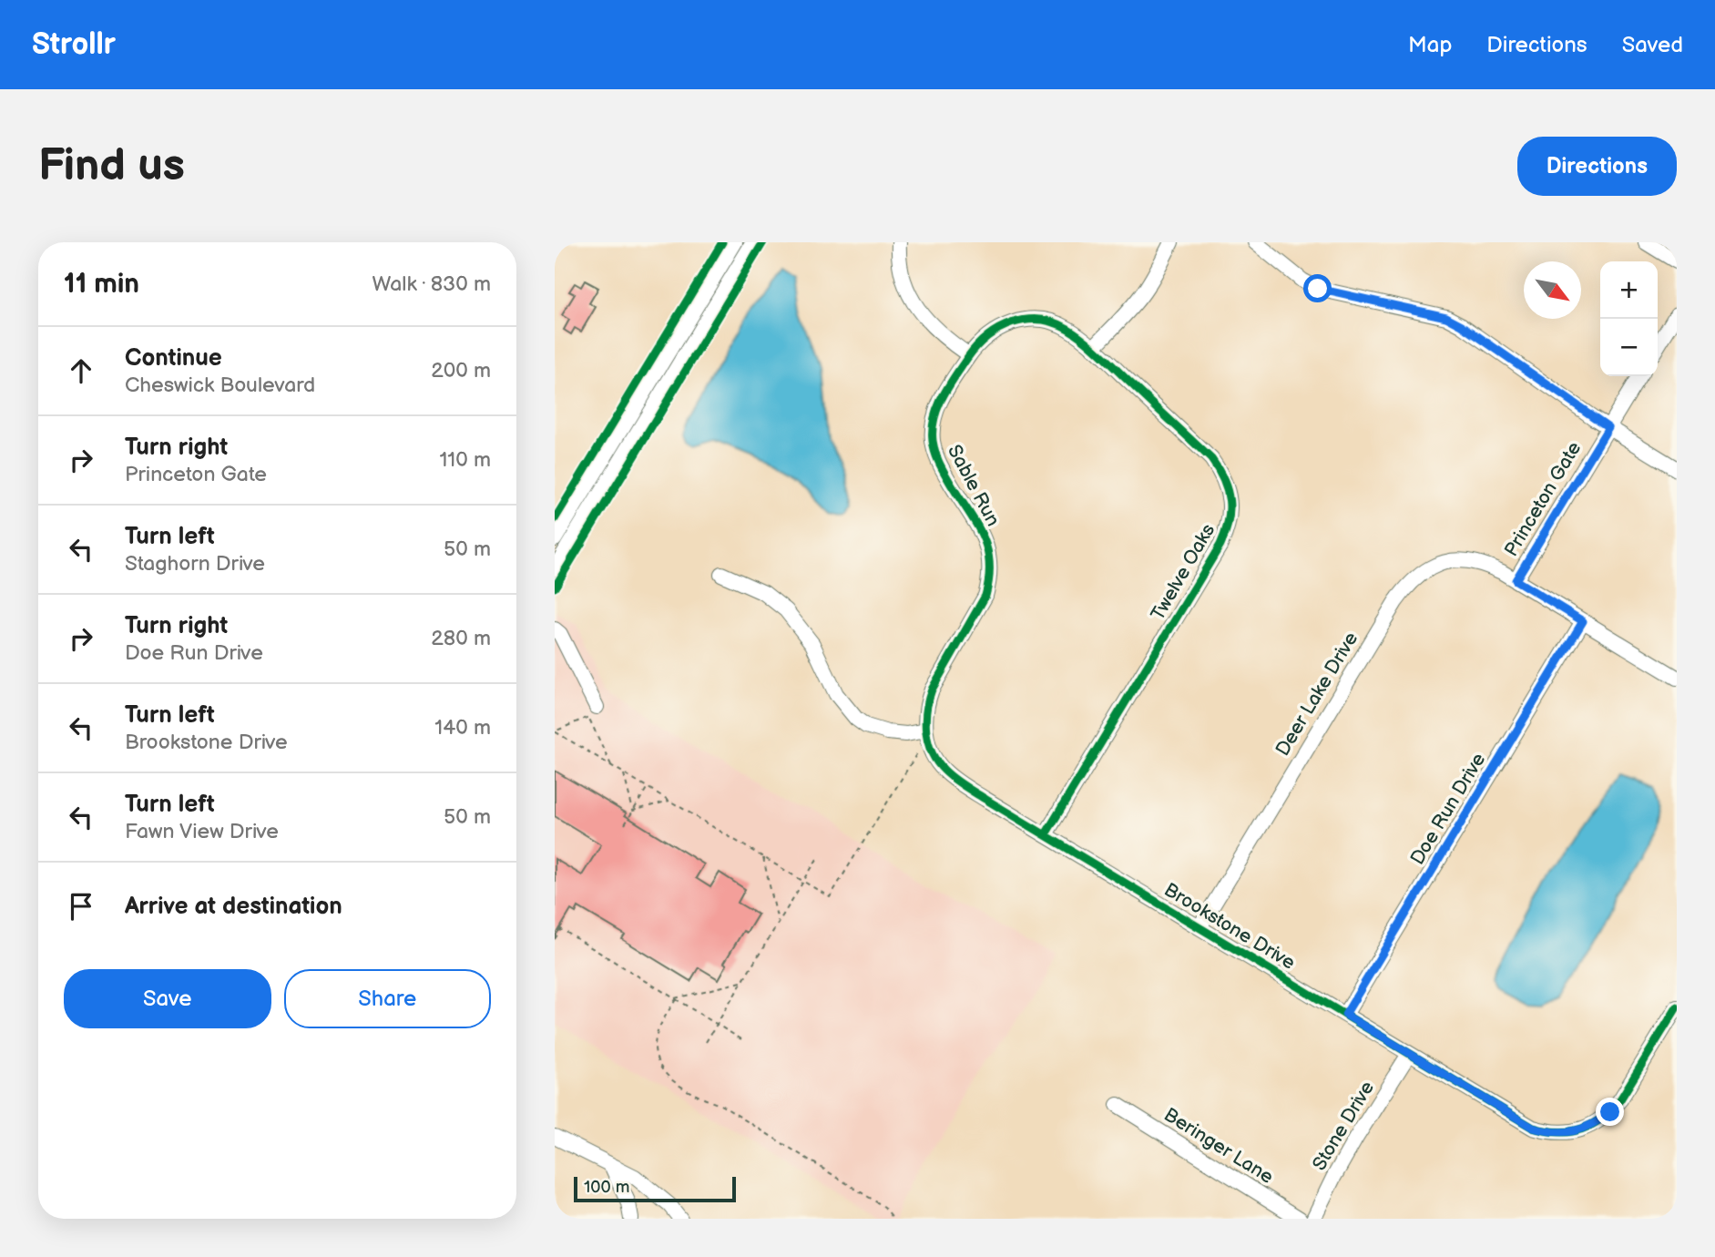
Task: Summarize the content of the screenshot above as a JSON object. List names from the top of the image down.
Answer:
{
  "streets": {
    "street": [
      "Sable Run",
      "Princeton Gate",
      "Twelve Oaks",
      "Deer Lake Drive",
      "Doe Run Drive",
      "Brookstone Drive",
      "Stone Drive",
      "Beringer Lane"
    ]
  },
  "crossings": [
    ["Sable Run", "Twelve Oaks"],
    ["Sable Run", "Brookstone Drive"],
    ["Princeton Gate", "Deer Lake Drive"],
    ["Twelve Oaks", "Brookstone Drive"],
    ["Deer Lake Drive", "Doe Run Drive"],
    ["Deer Lake Drive", "Brookstone Drive"],
    ["Doe Run Drive", "Brookstone Drive"],
    ["Brookstone Drive", "Stone Drive"]
  ],
  "scale_bar": "100 m",
  "north": "bottom right",
  "page": {
    "header": "Strollr",
    "nav": ["Map", "Directions", "Saved"],
    "buttons": [
      "Directions",
      ["Save", "Share"]
    ],
    "title": "Find us",
    "heading": ["11 min", "Walk · 830 m"],
    "map_buttons": ["+", "−"],
    "list": [
      ["Continue", "Cheswick Boulevard", "200 m"],
      ["Turn right", "Princeton Gate", "110 m"],
      ["Turn left", "Staghorn Drive", "50 m"],
      ["Turn right", "Doe Run Drive", "280 m"],
      ["Turn left", "Brookstone Drive", "140 m"],
      ["Turn left", "Fawn View Drive", "50 m"],
      "Arrive at destination"
    ],
    "scale": "100 m"
  }
}
